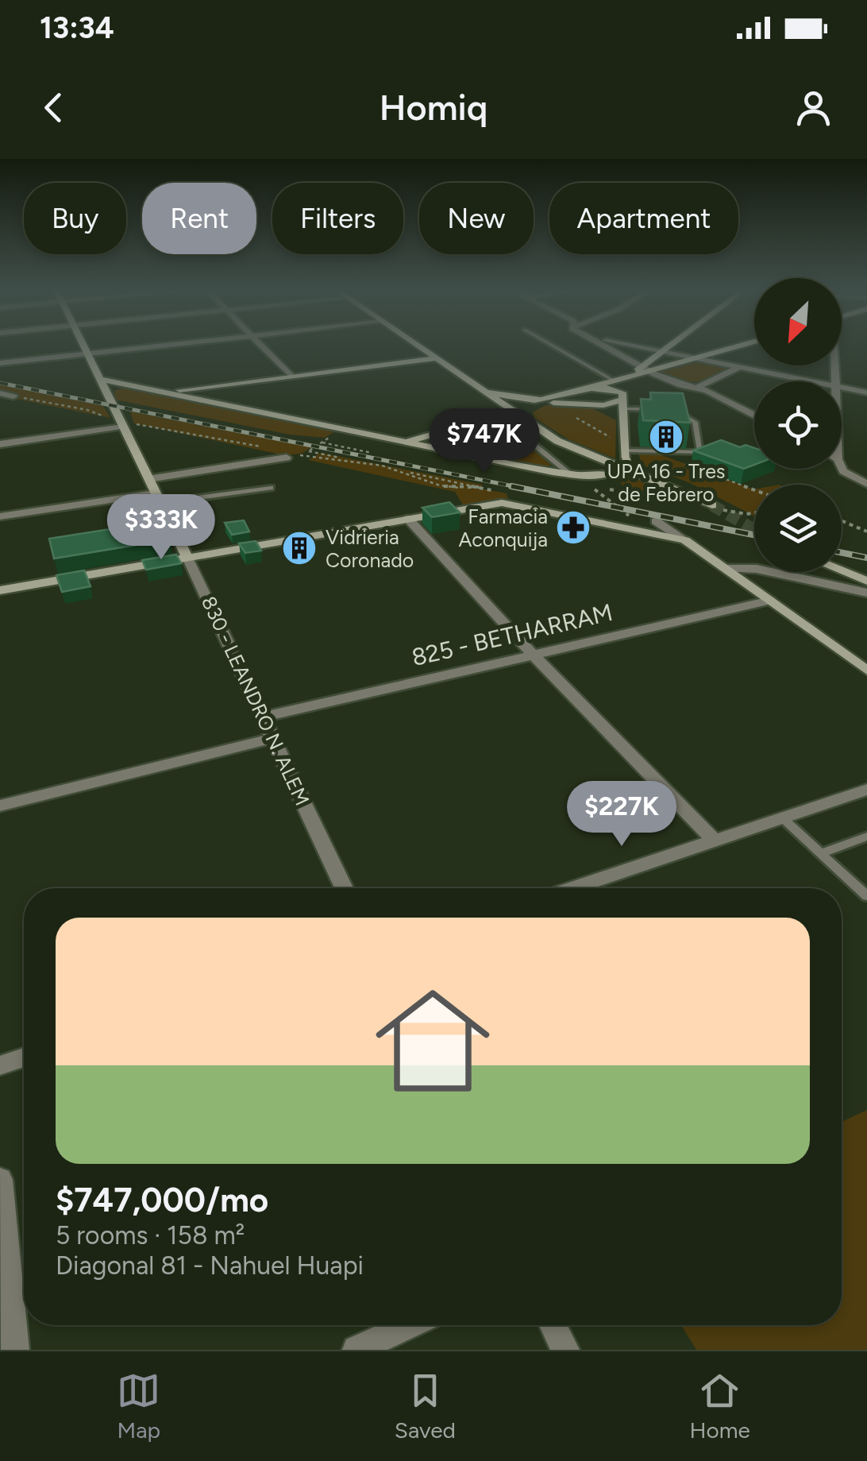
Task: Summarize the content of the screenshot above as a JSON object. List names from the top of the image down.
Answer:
{
  "streets": {
    "street": ["825 - BETHARRAM", "830 - LEANDRO N. ALEM"]
  },
  "crossings": [
    ["825 - BETHARRAM", "830 - LEANDRO N. ALEM"]
  ],
  "places": {
    "building": ["UPA 16 - Tres de Febrero", "Vidrieria Coronado"],
    "pharmacy": ["Farmacia Aconquija"]
  },
  "north": "bottom left",
  "page": {
    "status": "13:34",
    "header": "Homiq",
    "chip": [
      "Buy",
      "Rent",
      "Filters",
      "New",
      "Apartment"
    ],
    "price": ["$747K", "$333K", "$227K"],
    "list": [
      {
        "name": "$747,000/mo",
        "note": "5 rooms · 158 m² · Diagonal 81 - Nahuel Huapi"
      }
    ],
    "tabs": ["Map", "Saved", "Home"]
  }
}
